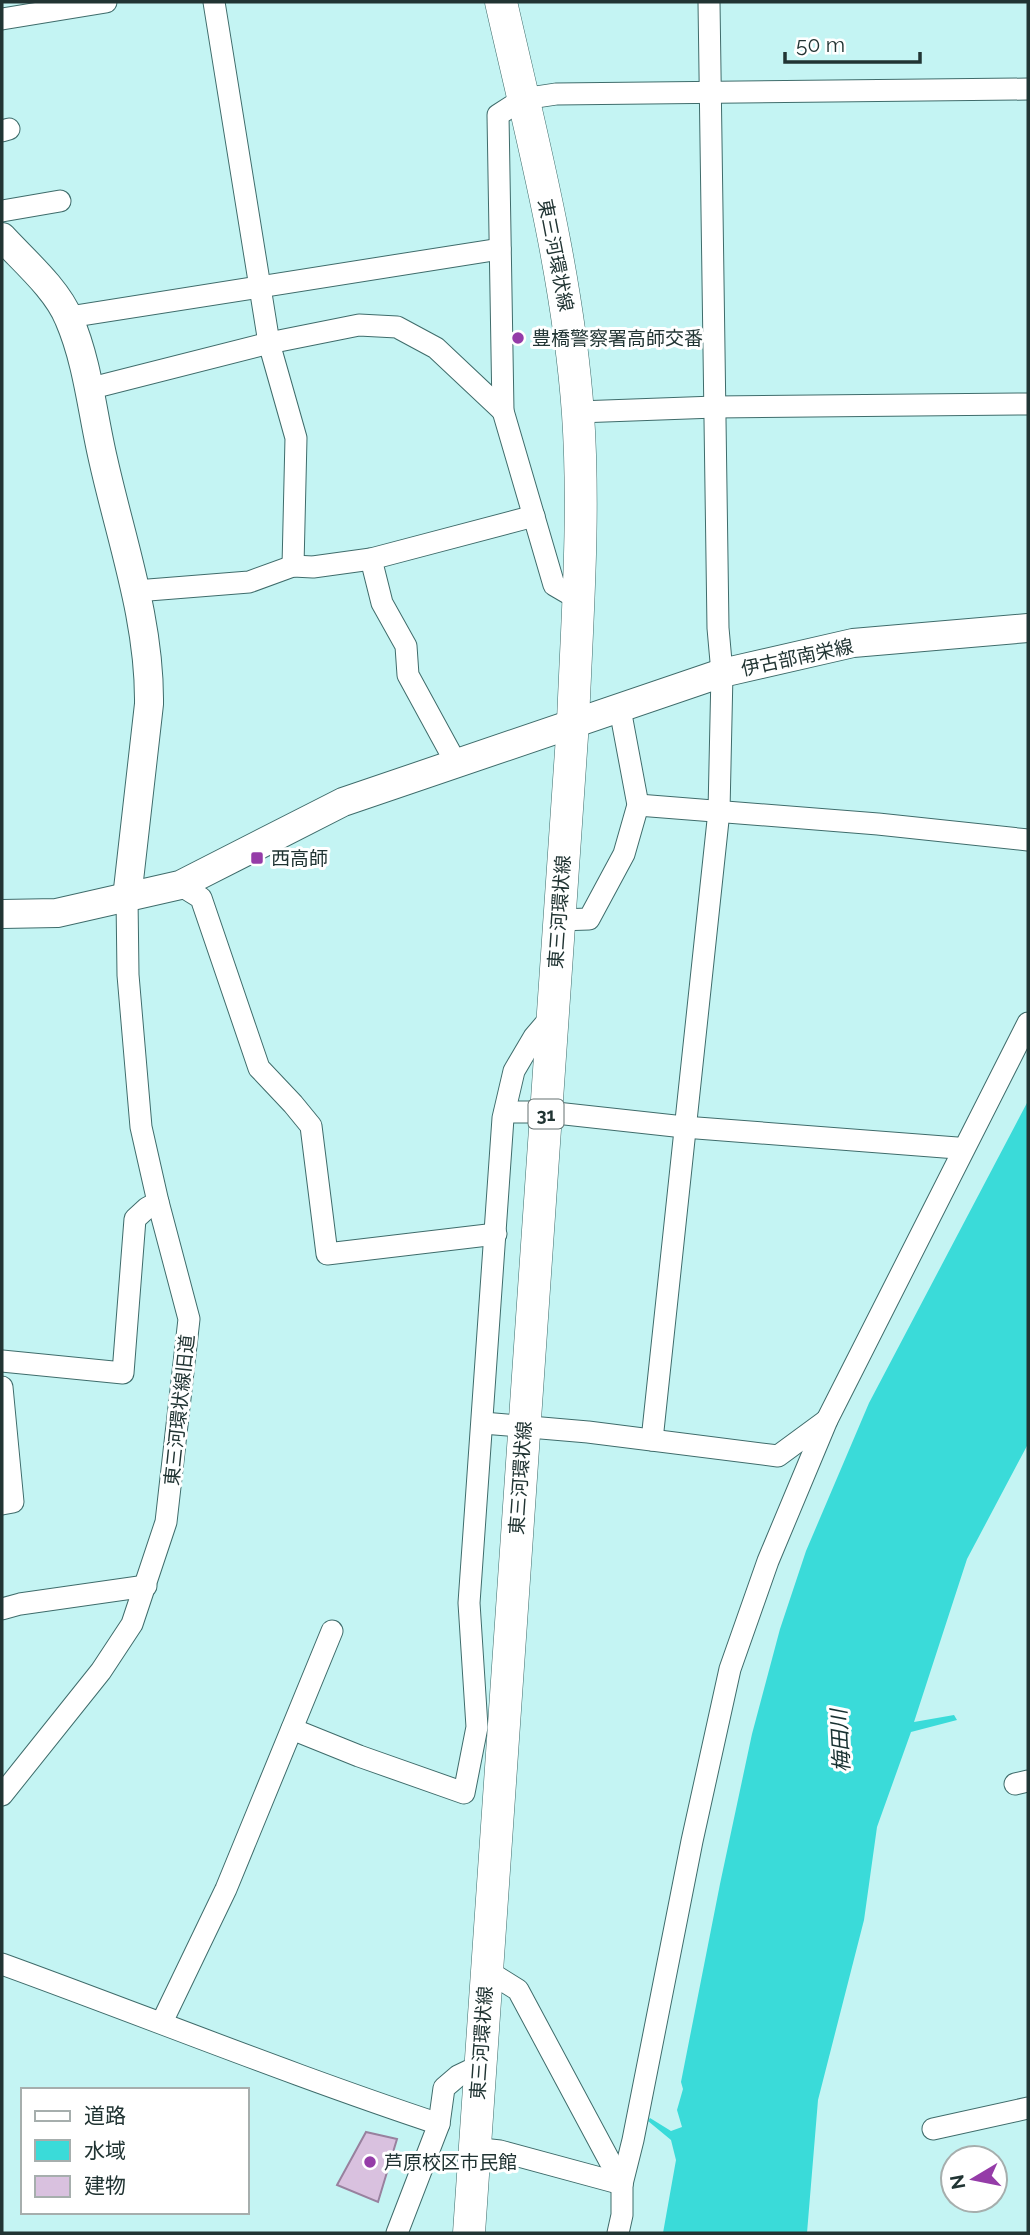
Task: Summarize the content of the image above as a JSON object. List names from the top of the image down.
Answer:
{
  "streets": {
    "main road": ["東三河環状線", "伊古部南栄線", "31"],
    "street": ["東三河環状線旧道"]
  },
  "crossings": [
    ["東三河環状線", "伊古部南栄線"]
  ],
  "water": ["梅田川"],
  "places": {
    "other": ["豊橋警察署高師交番", "芦原校区市民館"],
    "transit": ["西高師"]
  },
  "legend": ["道路", "水域", "建物"],
  "scale_bar": "50 m",
  "north": "left"
}
